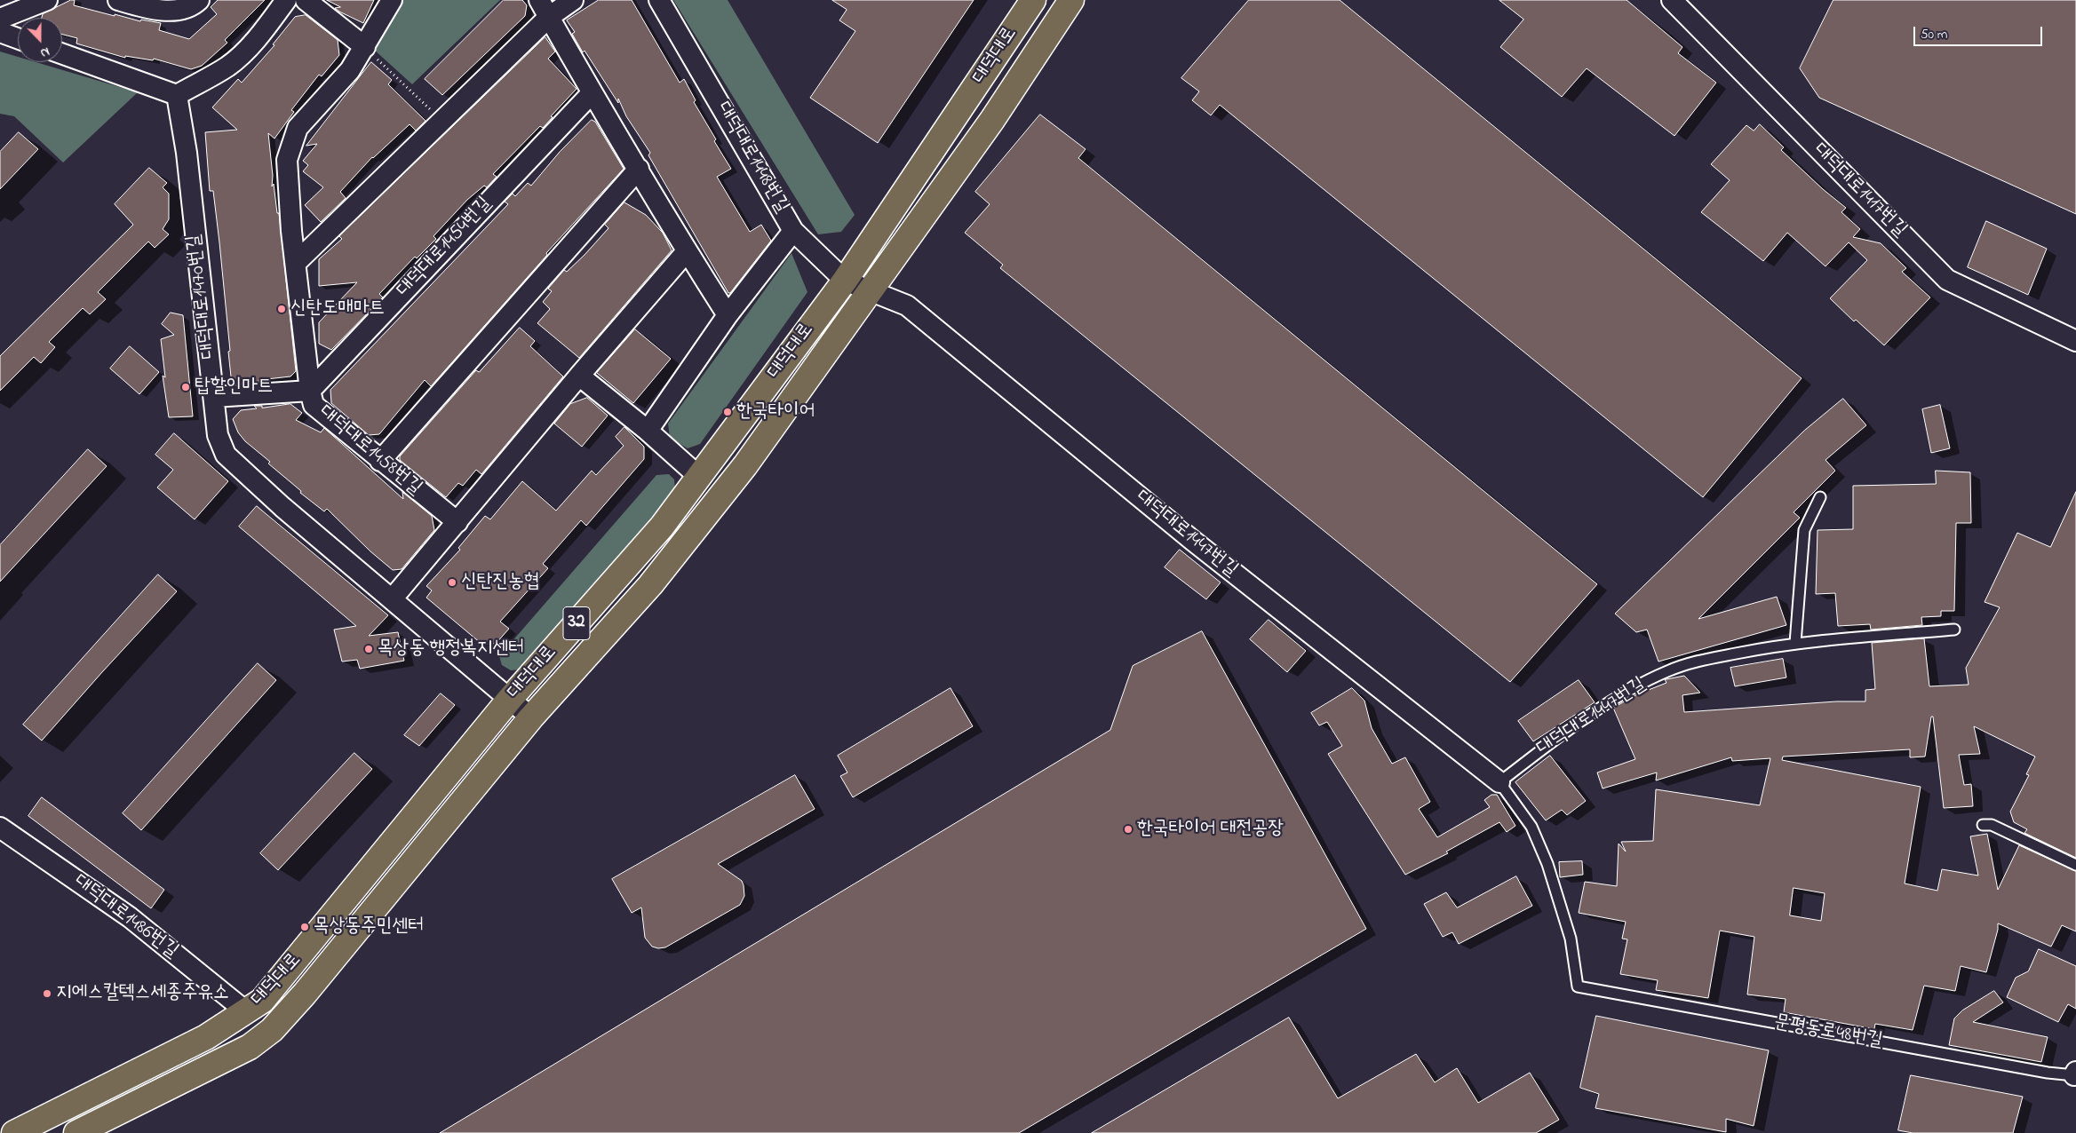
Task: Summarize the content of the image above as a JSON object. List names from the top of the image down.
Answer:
{
  "streets": {
    "main road": ["대덕대로", "32"],
    "street": [
      "대덕대로1448번길",
      "대덕대로1417번길",
      "대덕대로1454번길",
      "대덕대로1470번길",
      "대덕대로1458번길",
      "대덕대로1447번길",
      "대덕대로1486번길"
    ],
    "lane": ["문평동로48번길"]
  },
  "crossings": [
    ["대덕대로", "대덕대로1448번길"],
    ["대덕대로", "대덕대로1470번길"],
    ["대덕대로", "대덕대로1447번길"],
    ["대덕대로", "대덕대로1486번길"],
    ["대덕대로1448번길", "대덕대로1447번길"],
    ["대덕대로1454번길", "대덕대로1458번길"],
    ["대덕대로1447번길", "문평동로48번길"]
  ],
  "places": [
    "신탄도매마트",
    "탑할인마트",
    "한국타이어",
    "신탄진농협",
    "목상동 행정복지센터",
    "한국타이어 대전공장",
    "목상동주민센터",
    "지에스칼텍스세종주유소"
  ],
  "scale_bar": "50 m",
  "north": "bottom"
}
